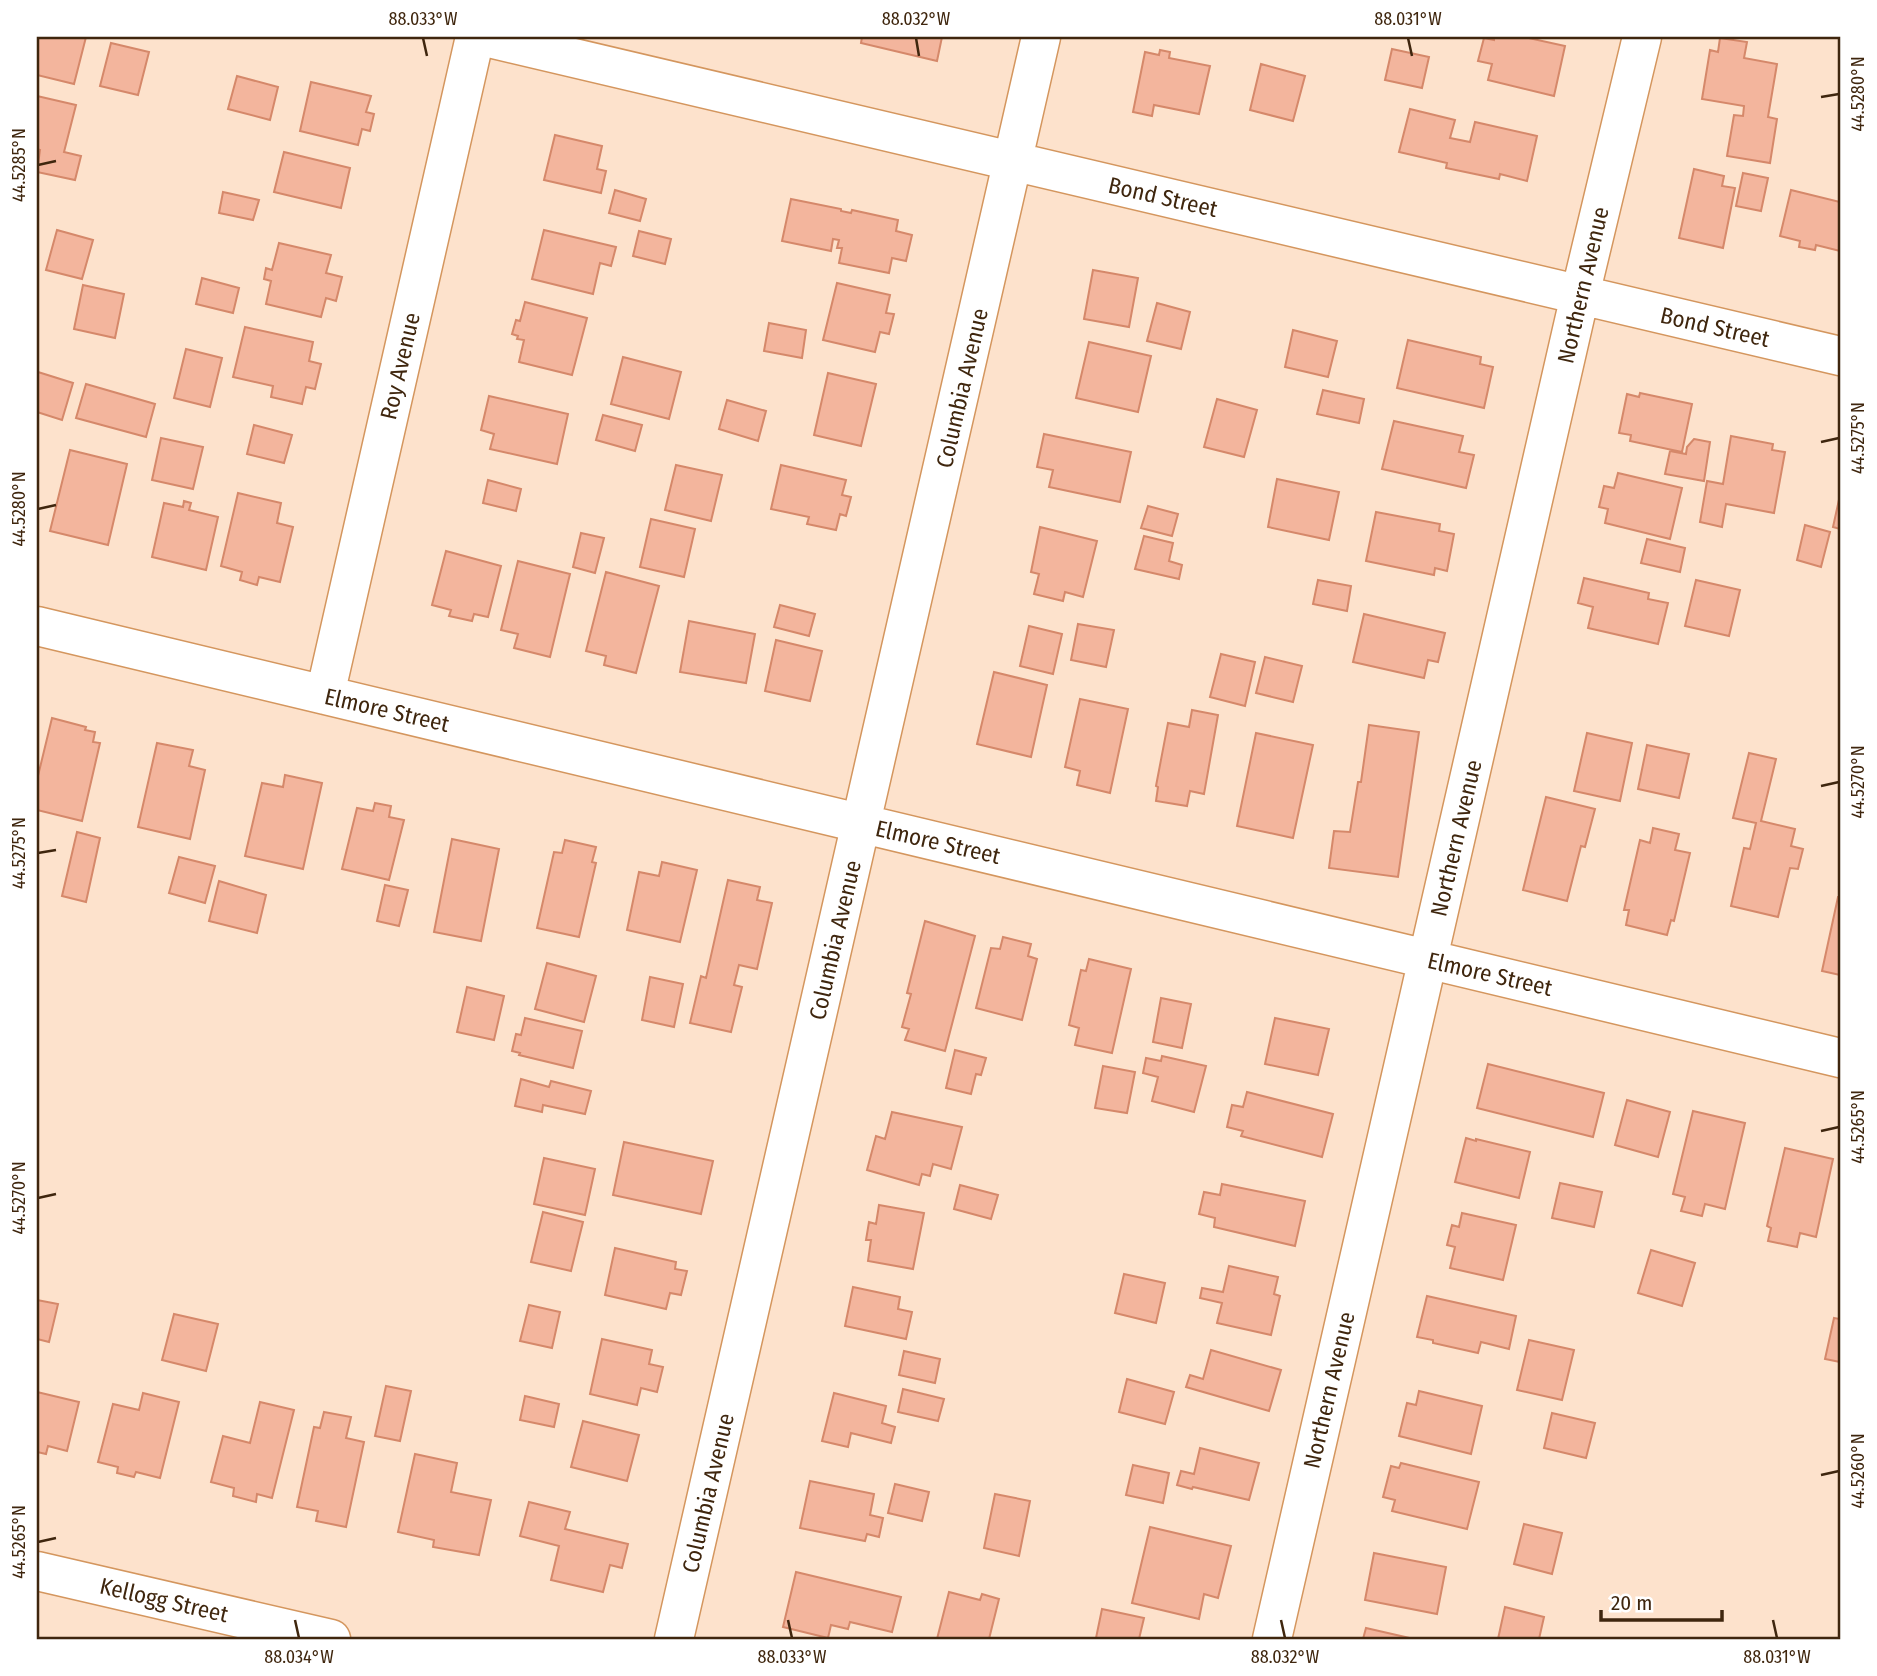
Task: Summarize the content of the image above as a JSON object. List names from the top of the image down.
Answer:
{
  "streets": {
    "street": [
      "Bond Street",
      "Northern Avenue",
      "Roy Avenue",
      "Columbia Avenue",
      "Elmore Street",
      "Kellogg Street"
    ]
  },
  "crossings": [
    ["Bond Street", "Northern Avenue"],
    ["Bond Street", "Columbia Avenue"],
    ["Northern Avenue", "Elmore Street"],
    ["Roy Avenue", "Elmore Street"],
    ["Columbia Avenue", "Elmore Street"]
  ],
  "scale_bar": "20 m",
  "coordinates": [
    "88.033°W",
    "88.032°W",
    "88.031°W",
    "44.5280°N",
    "44.5285°N",
    "44.5275°N",
    "44.5270°N",
    "44.5265°N",
    "44.5260°N",
    "88.034°W"
  ]
}
